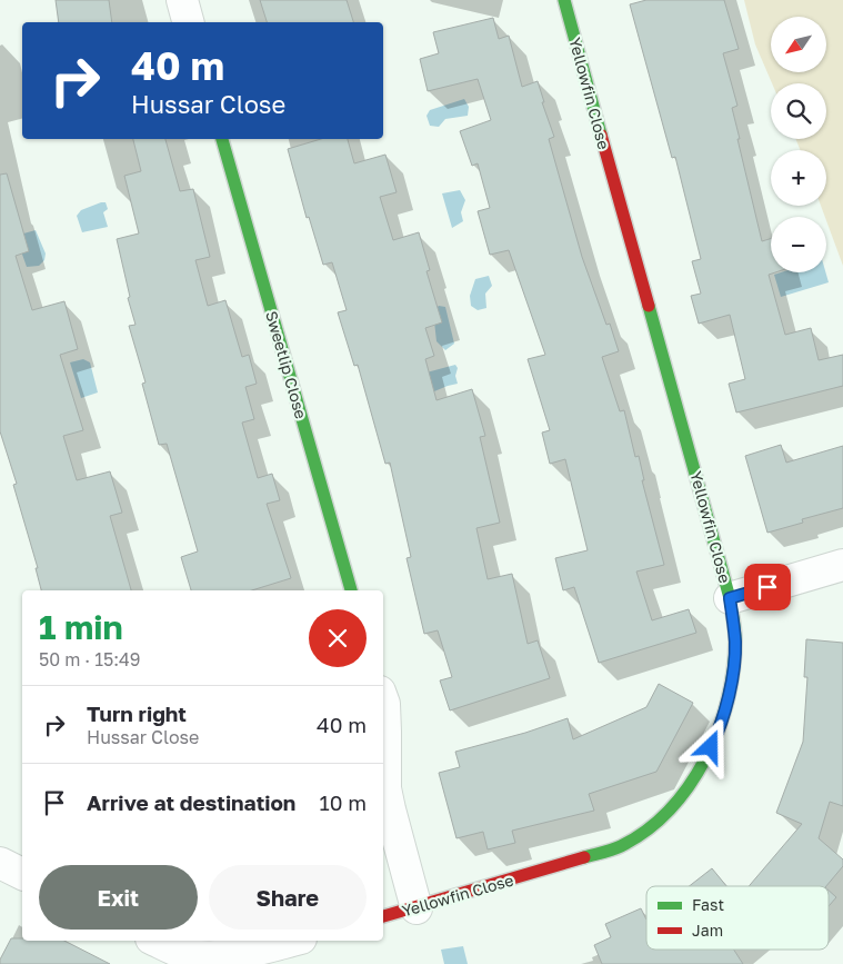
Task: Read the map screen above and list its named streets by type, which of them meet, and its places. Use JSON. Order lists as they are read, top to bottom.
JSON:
{
  "streets": {
    "street": ["Yellowfin Close", "Sweetlip Close"]
  },
  "legend": ["Fast", "Jam"],
  "north": "bottom left",
  "page": {
    "map_buttons": ["+", "−"],
    "turn": ["40 m", "Hussar Close"],
    "heading": ["1 min", "50 m · 15:49"],
    "list": [
      {
        "name": "Turn right",
        "note": "Hussar Close",
        "value": "40 m"
      },
      {
        "name": "Arrive at destination",
        "value": "10 m"
      }
    ],
    "buttons": ["Exit", "Share"]
  }
}
